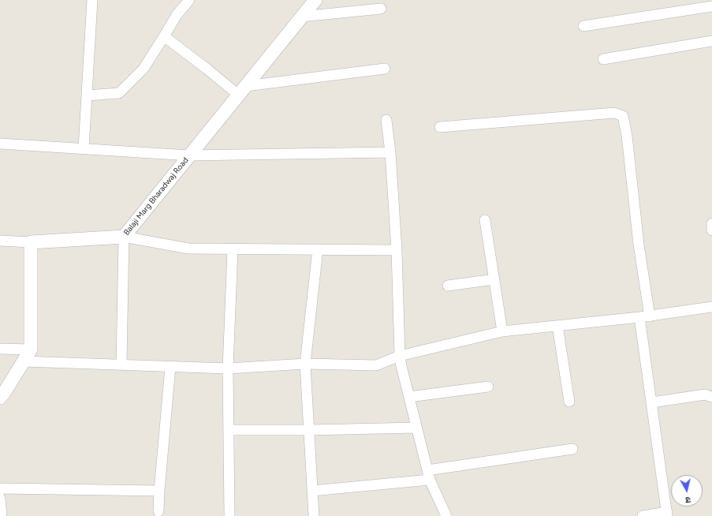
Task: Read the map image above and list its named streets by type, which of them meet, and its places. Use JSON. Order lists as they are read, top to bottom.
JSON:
{
  "streets": {
    "street": ["Balaji Marg Bharadwaj Road"]
  },
  "north": "bottom"
}
